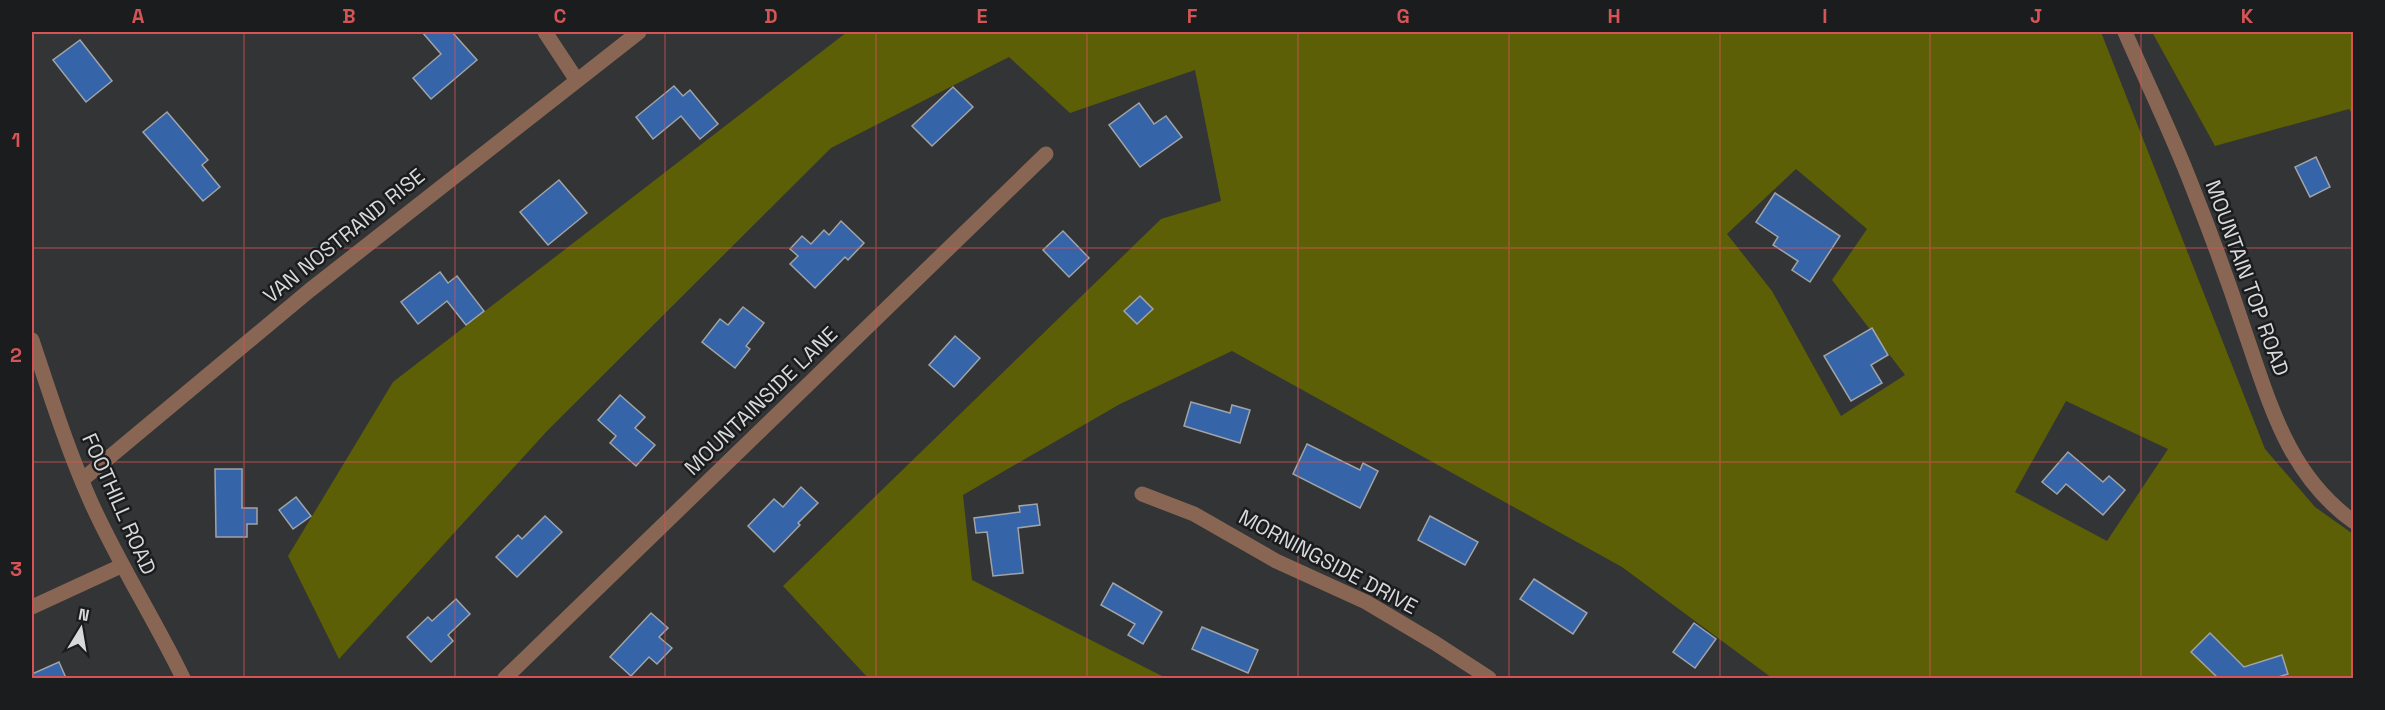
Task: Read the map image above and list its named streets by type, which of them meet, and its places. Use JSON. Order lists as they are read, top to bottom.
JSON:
{
  "streets": {
    "street": [
      "VAN NOSTRAND RISE",
      "MOUNTAIN TOP ROAD",
      "MOUNTAINSIDE LANE",
      "FOOTHILL ROAD",
      "MORNINGSIDE DRIVE"
    ]
  },
  "crossings": [
    ["VAN NOSTRAND RISE", "FOOTHILL ROAD"]
  ],
  "north": "top",
  "grid": {
    "columns": [
      "A",
      "B",
      "C",
      "D",
      "E",
      "F",
      "G",
      "H",
      "I",
      "J",
      "K"
    ],
    "rows": ["1", "2", "3"]
  }
}
